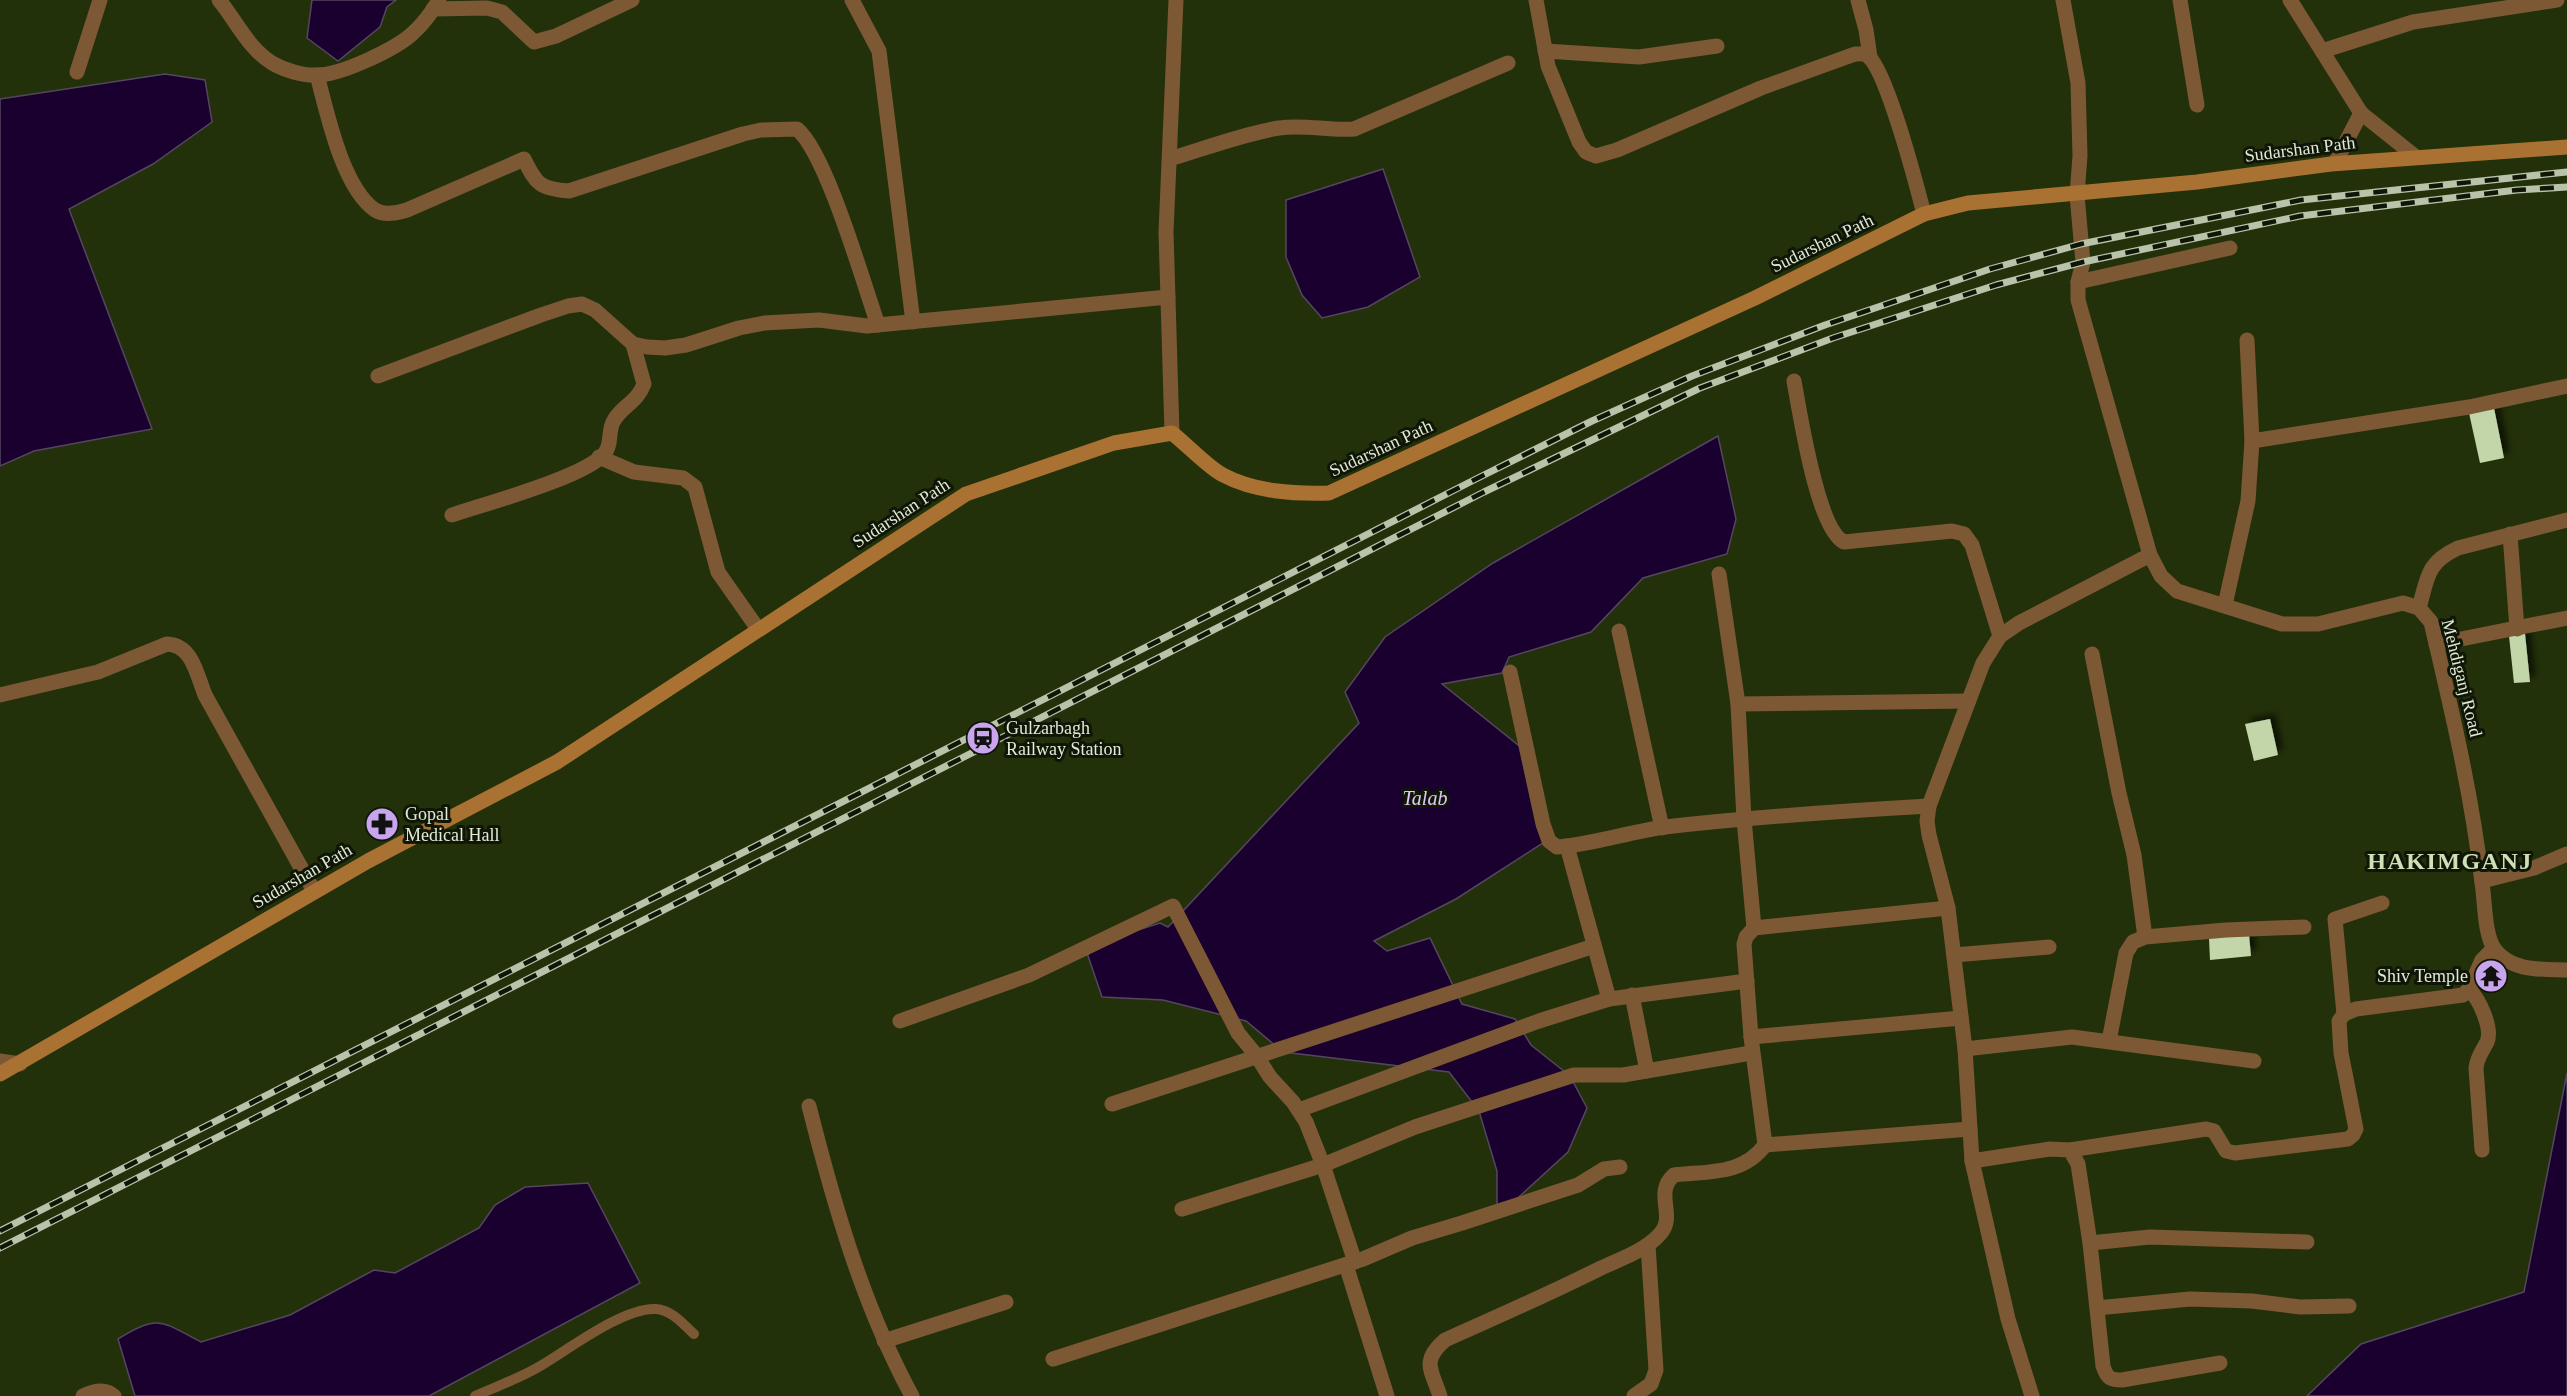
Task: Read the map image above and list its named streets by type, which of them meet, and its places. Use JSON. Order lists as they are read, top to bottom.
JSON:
{
  "streets": {
    "main road": ["Sudarshan Path"],
    "street": ["Mehdiganj Road"]
  },
  "crossings": [
    ["Sudarshan Path", "Mehdiganj Road"]
  ],
  "districts": ["HAKIMGANJ"],
  "water": ["Talab"],
  "places": {
    "station": ["Gulzarbagh Railway Station"],
    "pharmacy": ["Gopal Medical Hall"],
    "temple": ["Shiv Temple"]
  }
}
